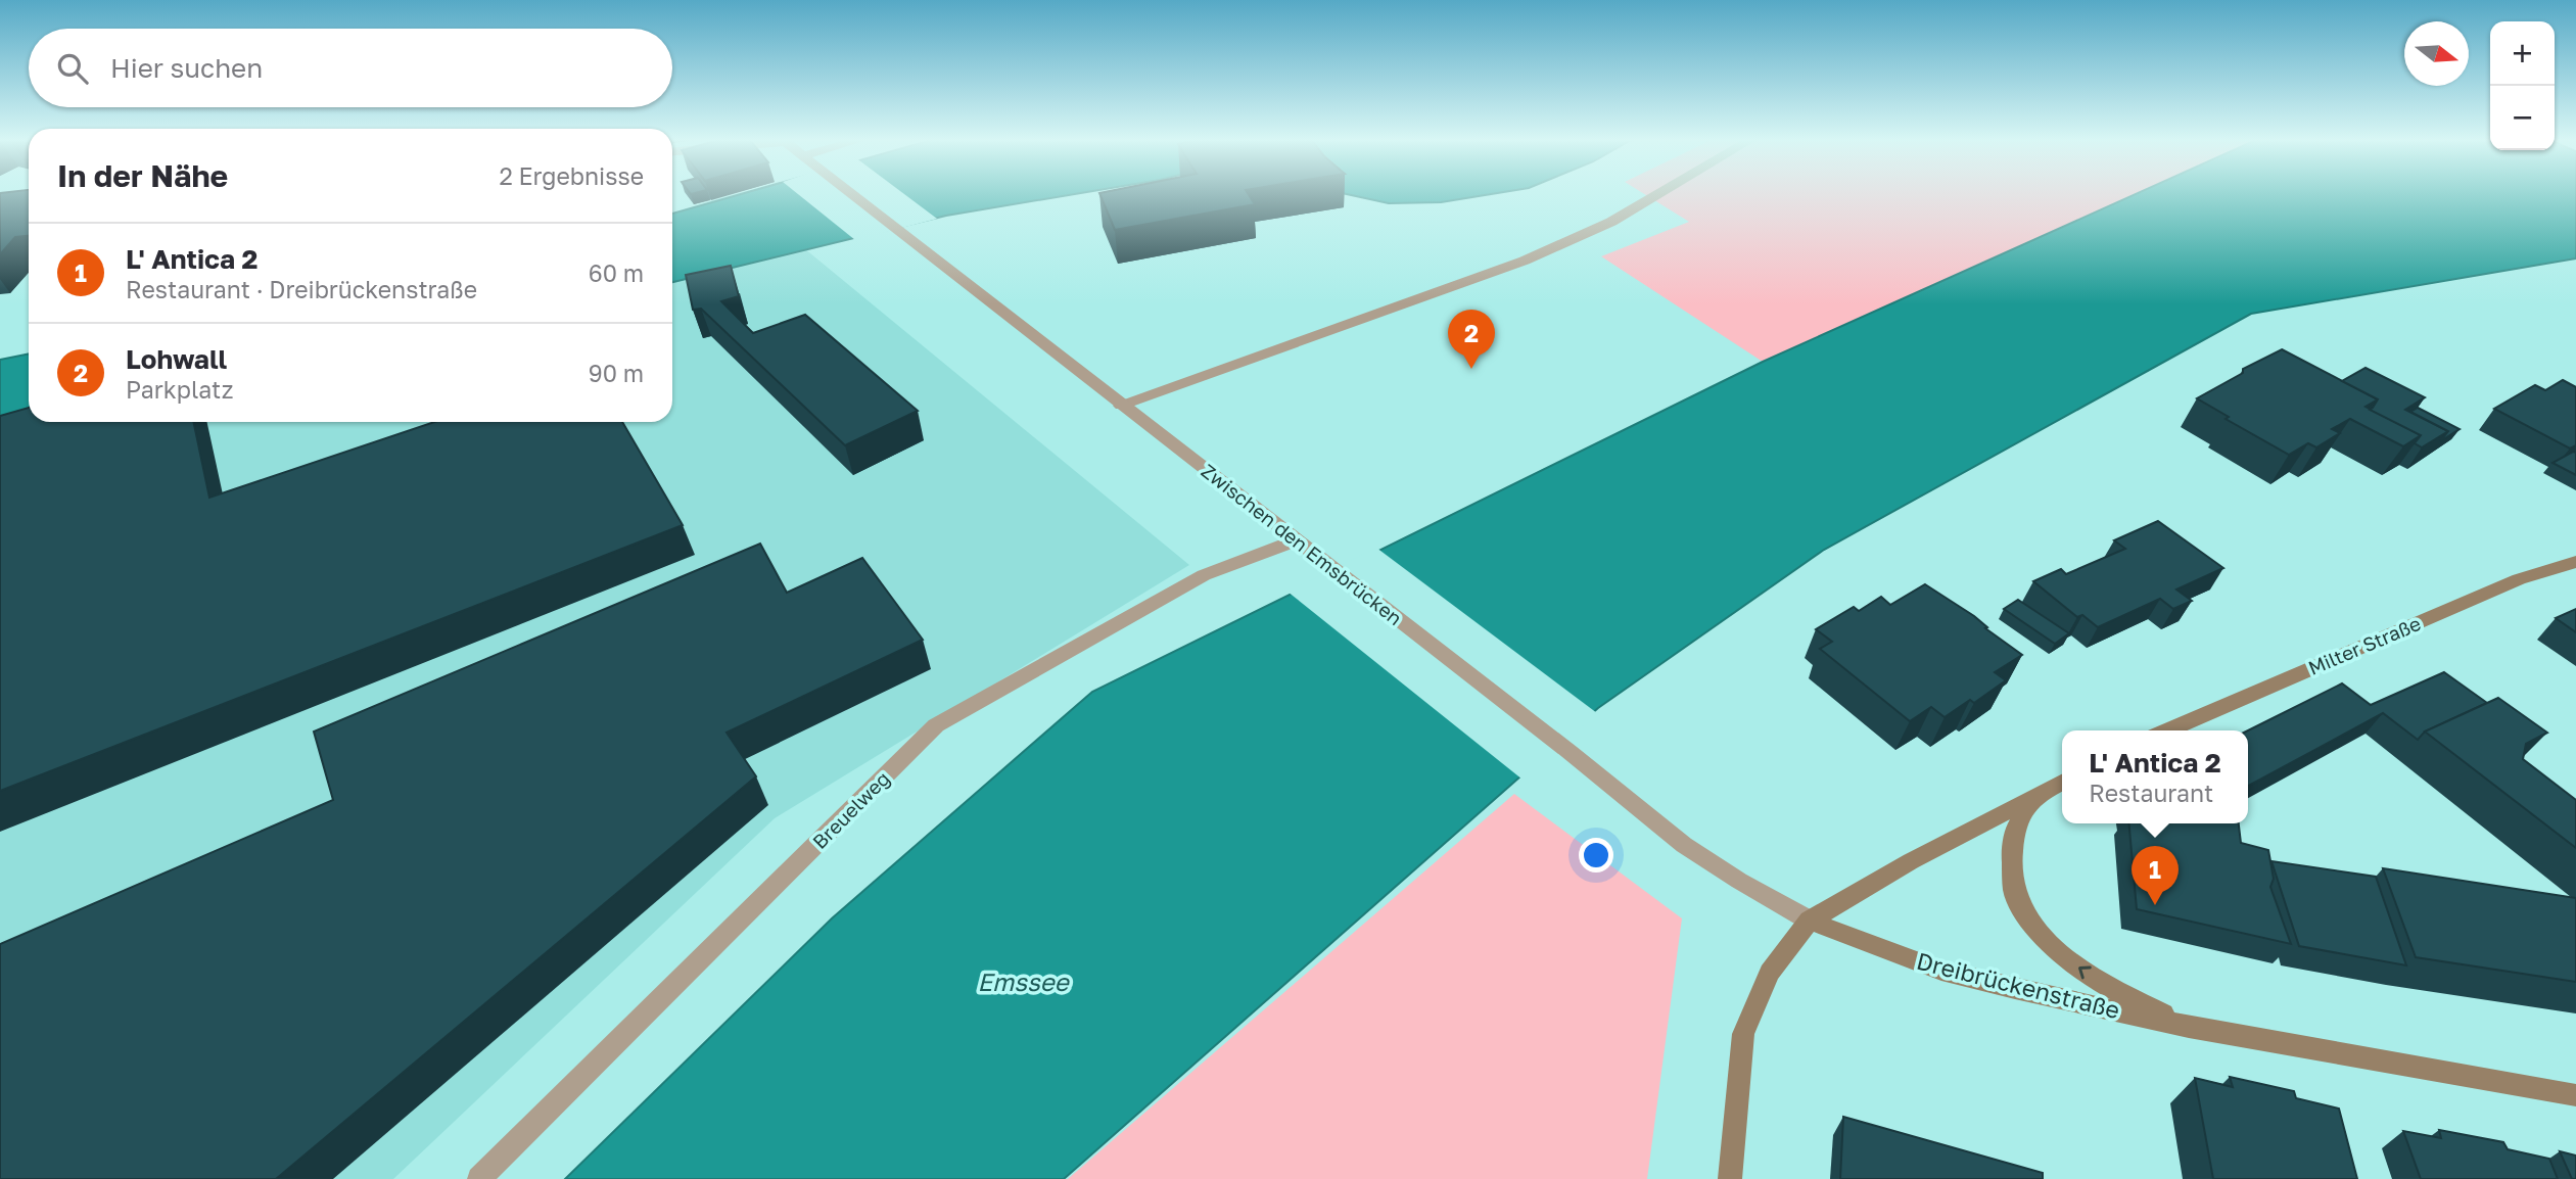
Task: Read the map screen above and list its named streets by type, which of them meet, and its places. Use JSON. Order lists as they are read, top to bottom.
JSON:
{
  "streets": {
    "street": [
      "Zwischen den Emsbrücken",
      "Milter Straße",
      "Breuelweg",
      "Dreibrückenstraße"
    ]
  },
  "crossings": [
    ["Zwischen den Emsbrücken", "Breuelweg"],
    ["Zwischen den Emsbrücken", "Dreibrückenstraße"]
  ],
  "water": ["Emssee"],
  "north": "right",
  "page": {
    "map_buttons": ["+", "−"],
    "search": "Hier suchen",
    "heading": ["In der Nähe", "2 Ergebnisse"],
    "list": [
      {
        "mark": "1",
        "name": "L' Antica 2",
        "note": "Restaurant · Dreibrückenstraße",
        "value": "60 m"
      },
      {
        "mark": "2",
        "name": "Lohwall",
        "note": "Parkplatz",
        "value": "90 m"
      }
    ],
    "pins": ["2", "1"],
    "popup": ["L' Antica 2", "Restaurant"]
  }
}
